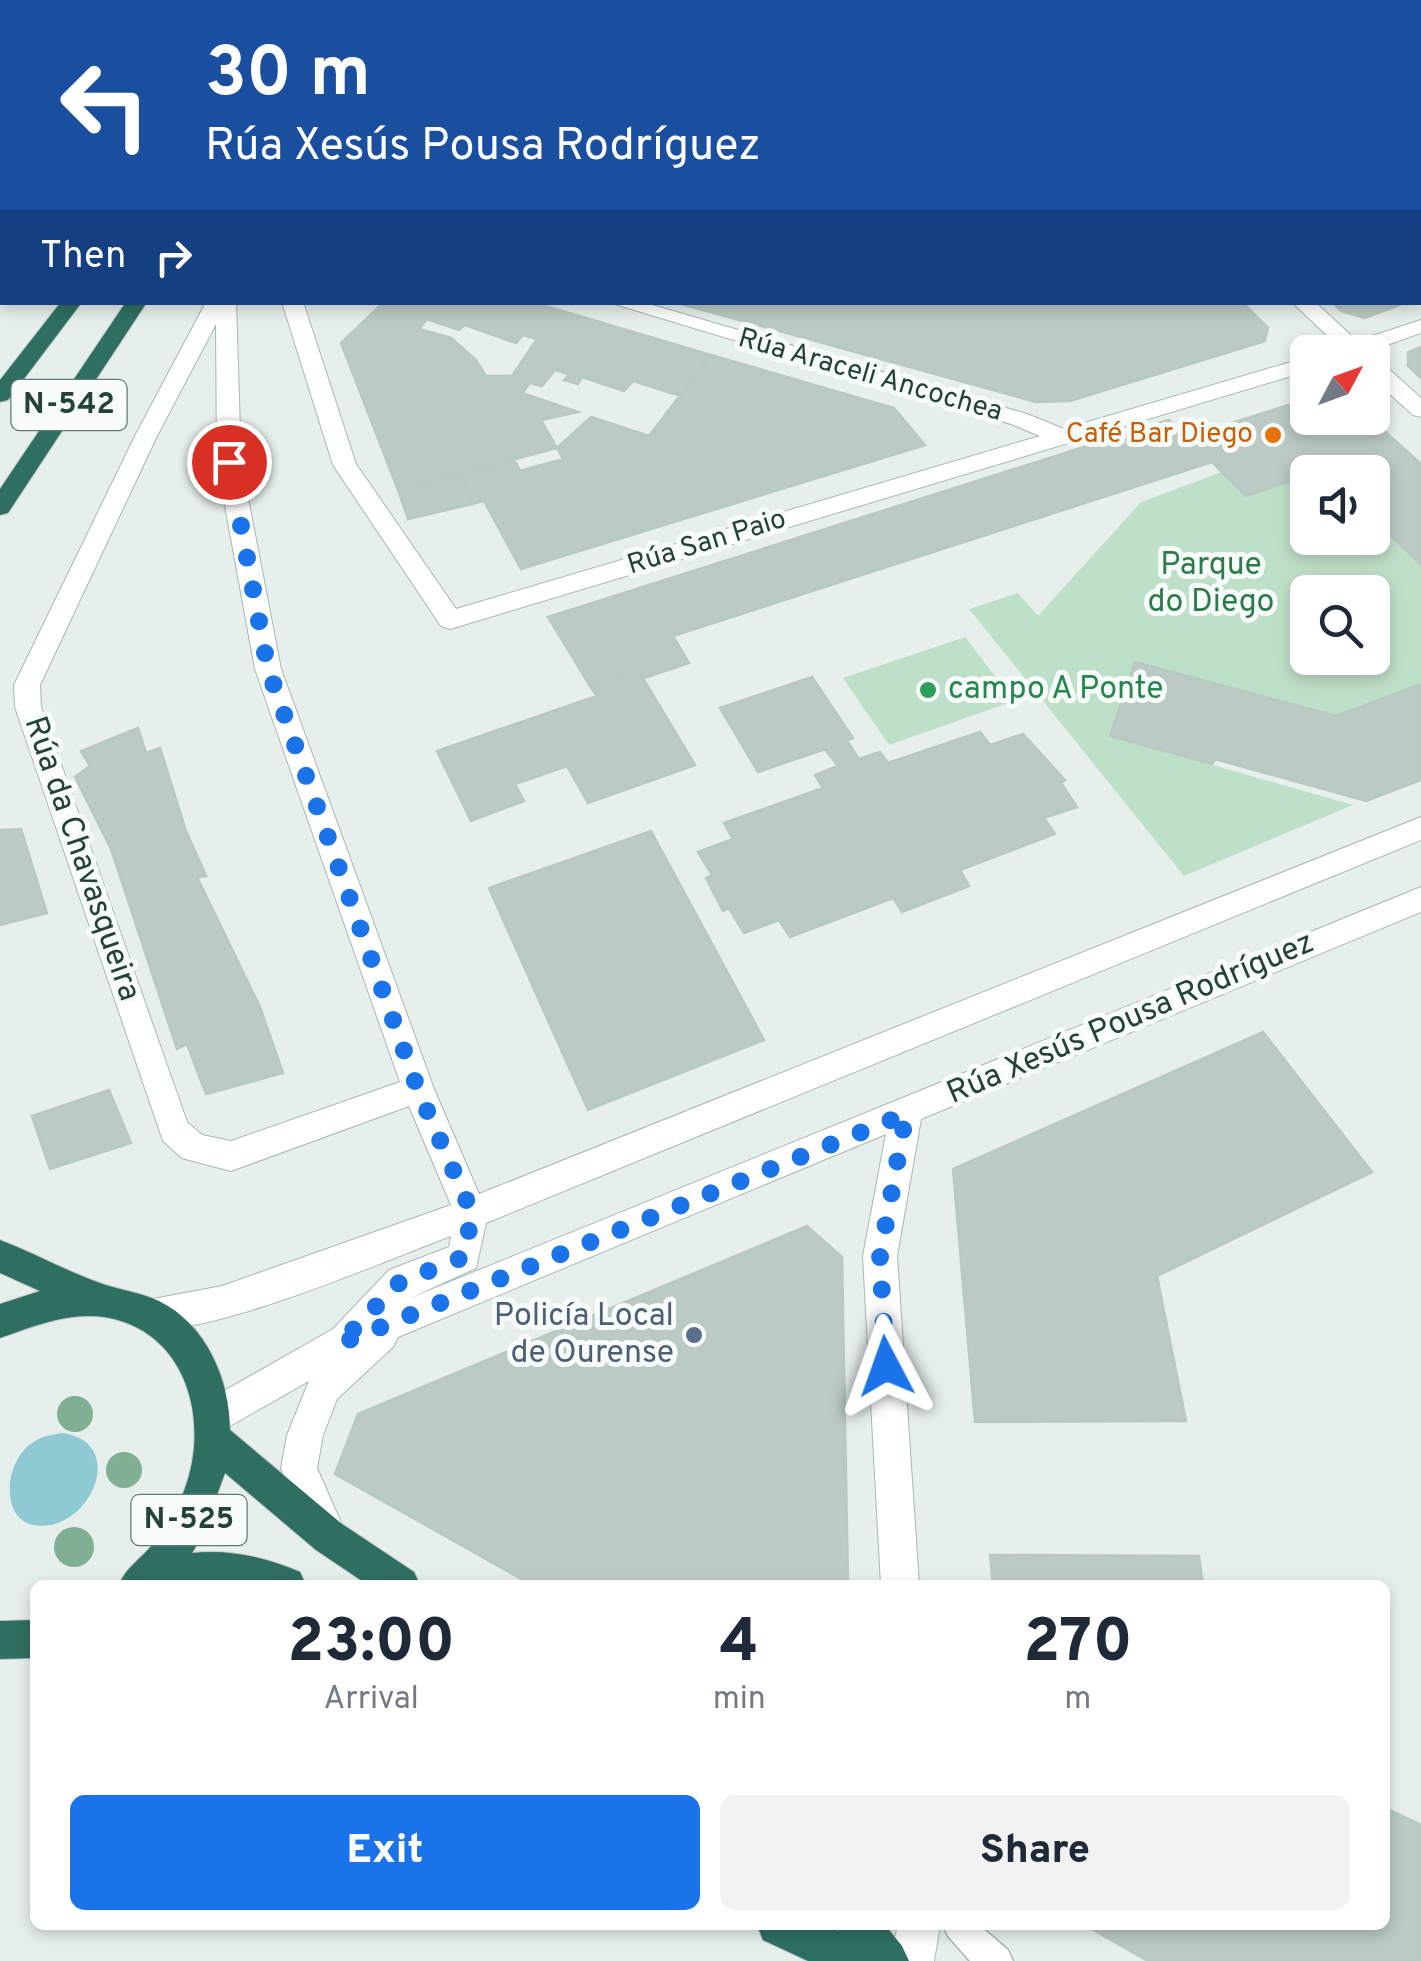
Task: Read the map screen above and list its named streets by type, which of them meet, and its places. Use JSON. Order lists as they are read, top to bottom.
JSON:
{
  "streets": {
    "highway": ["N-542", "N-525"],
    "street": [
      "Rúa Araceli Ancochea",
      "Rúa San Paio",
      "Rúa da Chavasqueira",
      "Rúa Xesús Pousa Rodríguez"
    ]
  },
  "crossings": [
    ["Rúa Araceli Ancochea", "Rúa San Paio"],
    ["Rúa Xesús Pousa Rodríguez", "N-525"]
  ],
  "parks": ["Parque do Diego"],
  "places": ["Café Bar Diego", "campo A Ponte", "Policía Local de Ourense"],
  "north": "top right",
  "page": {
    "turn": ["30 m", "Rúa Xesús Pousa Rodríguez"],
    "then": "Then",
    "eta": [
      "23:00",
      "Arrival",
      "4",
      "min",
      "270",
      "m"
    ],
    "buttons": ["Exit", "Share"]
  }
}
